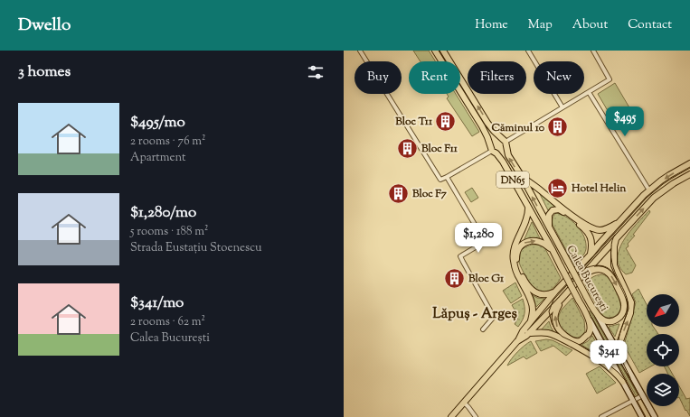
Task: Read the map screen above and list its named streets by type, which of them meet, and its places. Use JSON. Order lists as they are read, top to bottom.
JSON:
{
  "streets": {
    "main road": ["DN65", "Calea București"]
  },
  "districts": ["Lăpuș - Argeș"],
  "places": {
    "building": [
      "Bloc T11",
      "Căminul 10",
      "Bloc F11",
      "Bloc F7",
      "Bloc G1"
    ],
    "hotel": ["Hotel Helin"]
  },
  "north": "bottom left",
  "page": {
    "header": "Dwello",
    "nav": [
      "Home",
      "Map",
      "About",
      "Contact"
    ],
    "heading": "3 homes",
    "chip": [
      "Buy",
      "Rent",
      "Filters",
      "New"
    ],
    "list": [
      {
        "name": "$495/mo",
        "note": "2 rooms · 76 m² · Apartment"
      },
      {
        "name": "$1,280/mo",
        "note": "5 rooms · 188 m² · Strada Eustațiu Stoenescu"
      },
      {
        "name": "$341/mo",
        "note": "2 rooms · 62 m² · Calea București"
      }
    ],
    "price": ["$495", "$1,280", "$341"]
  }
}
